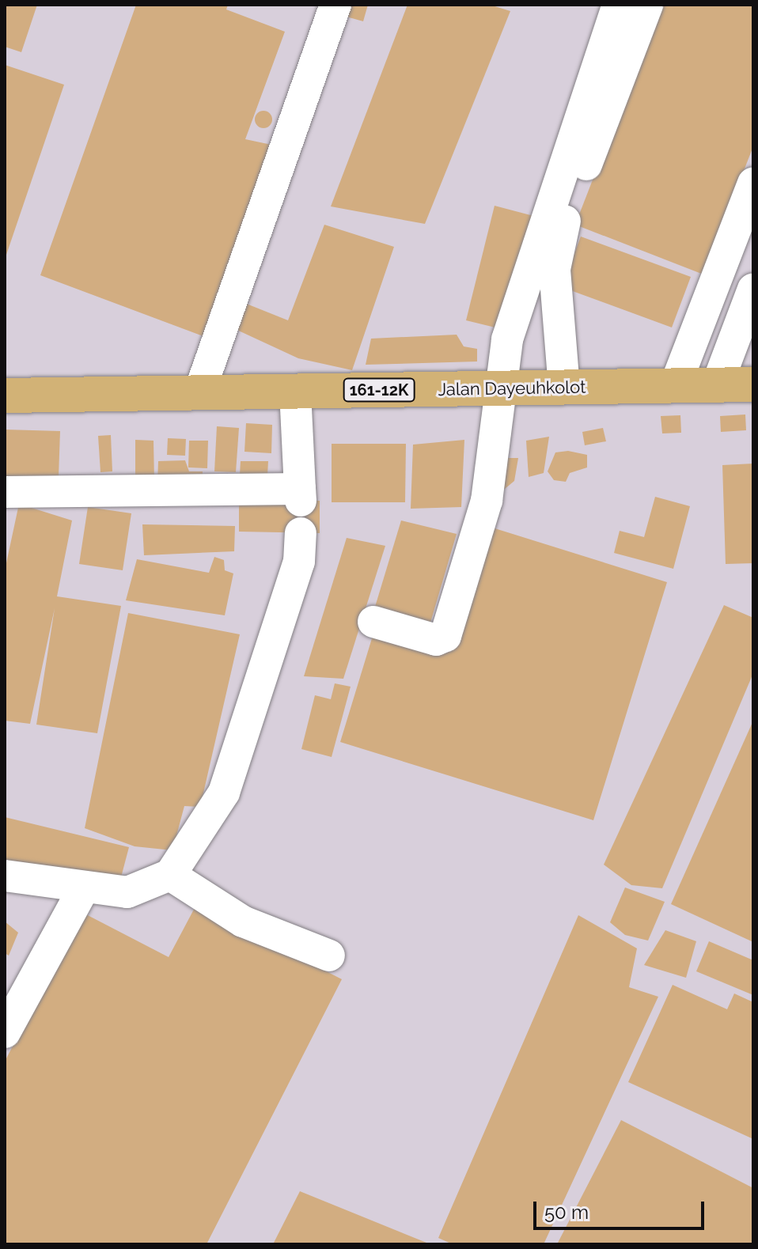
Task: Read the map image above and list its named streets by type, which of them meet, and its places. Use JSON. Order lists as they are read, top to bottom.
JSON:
{
  "streets": {
    "main road": ["Jalan Dayeuhkolot", "161-12K"]
  },
  "scale_bar": "50 m"
}
